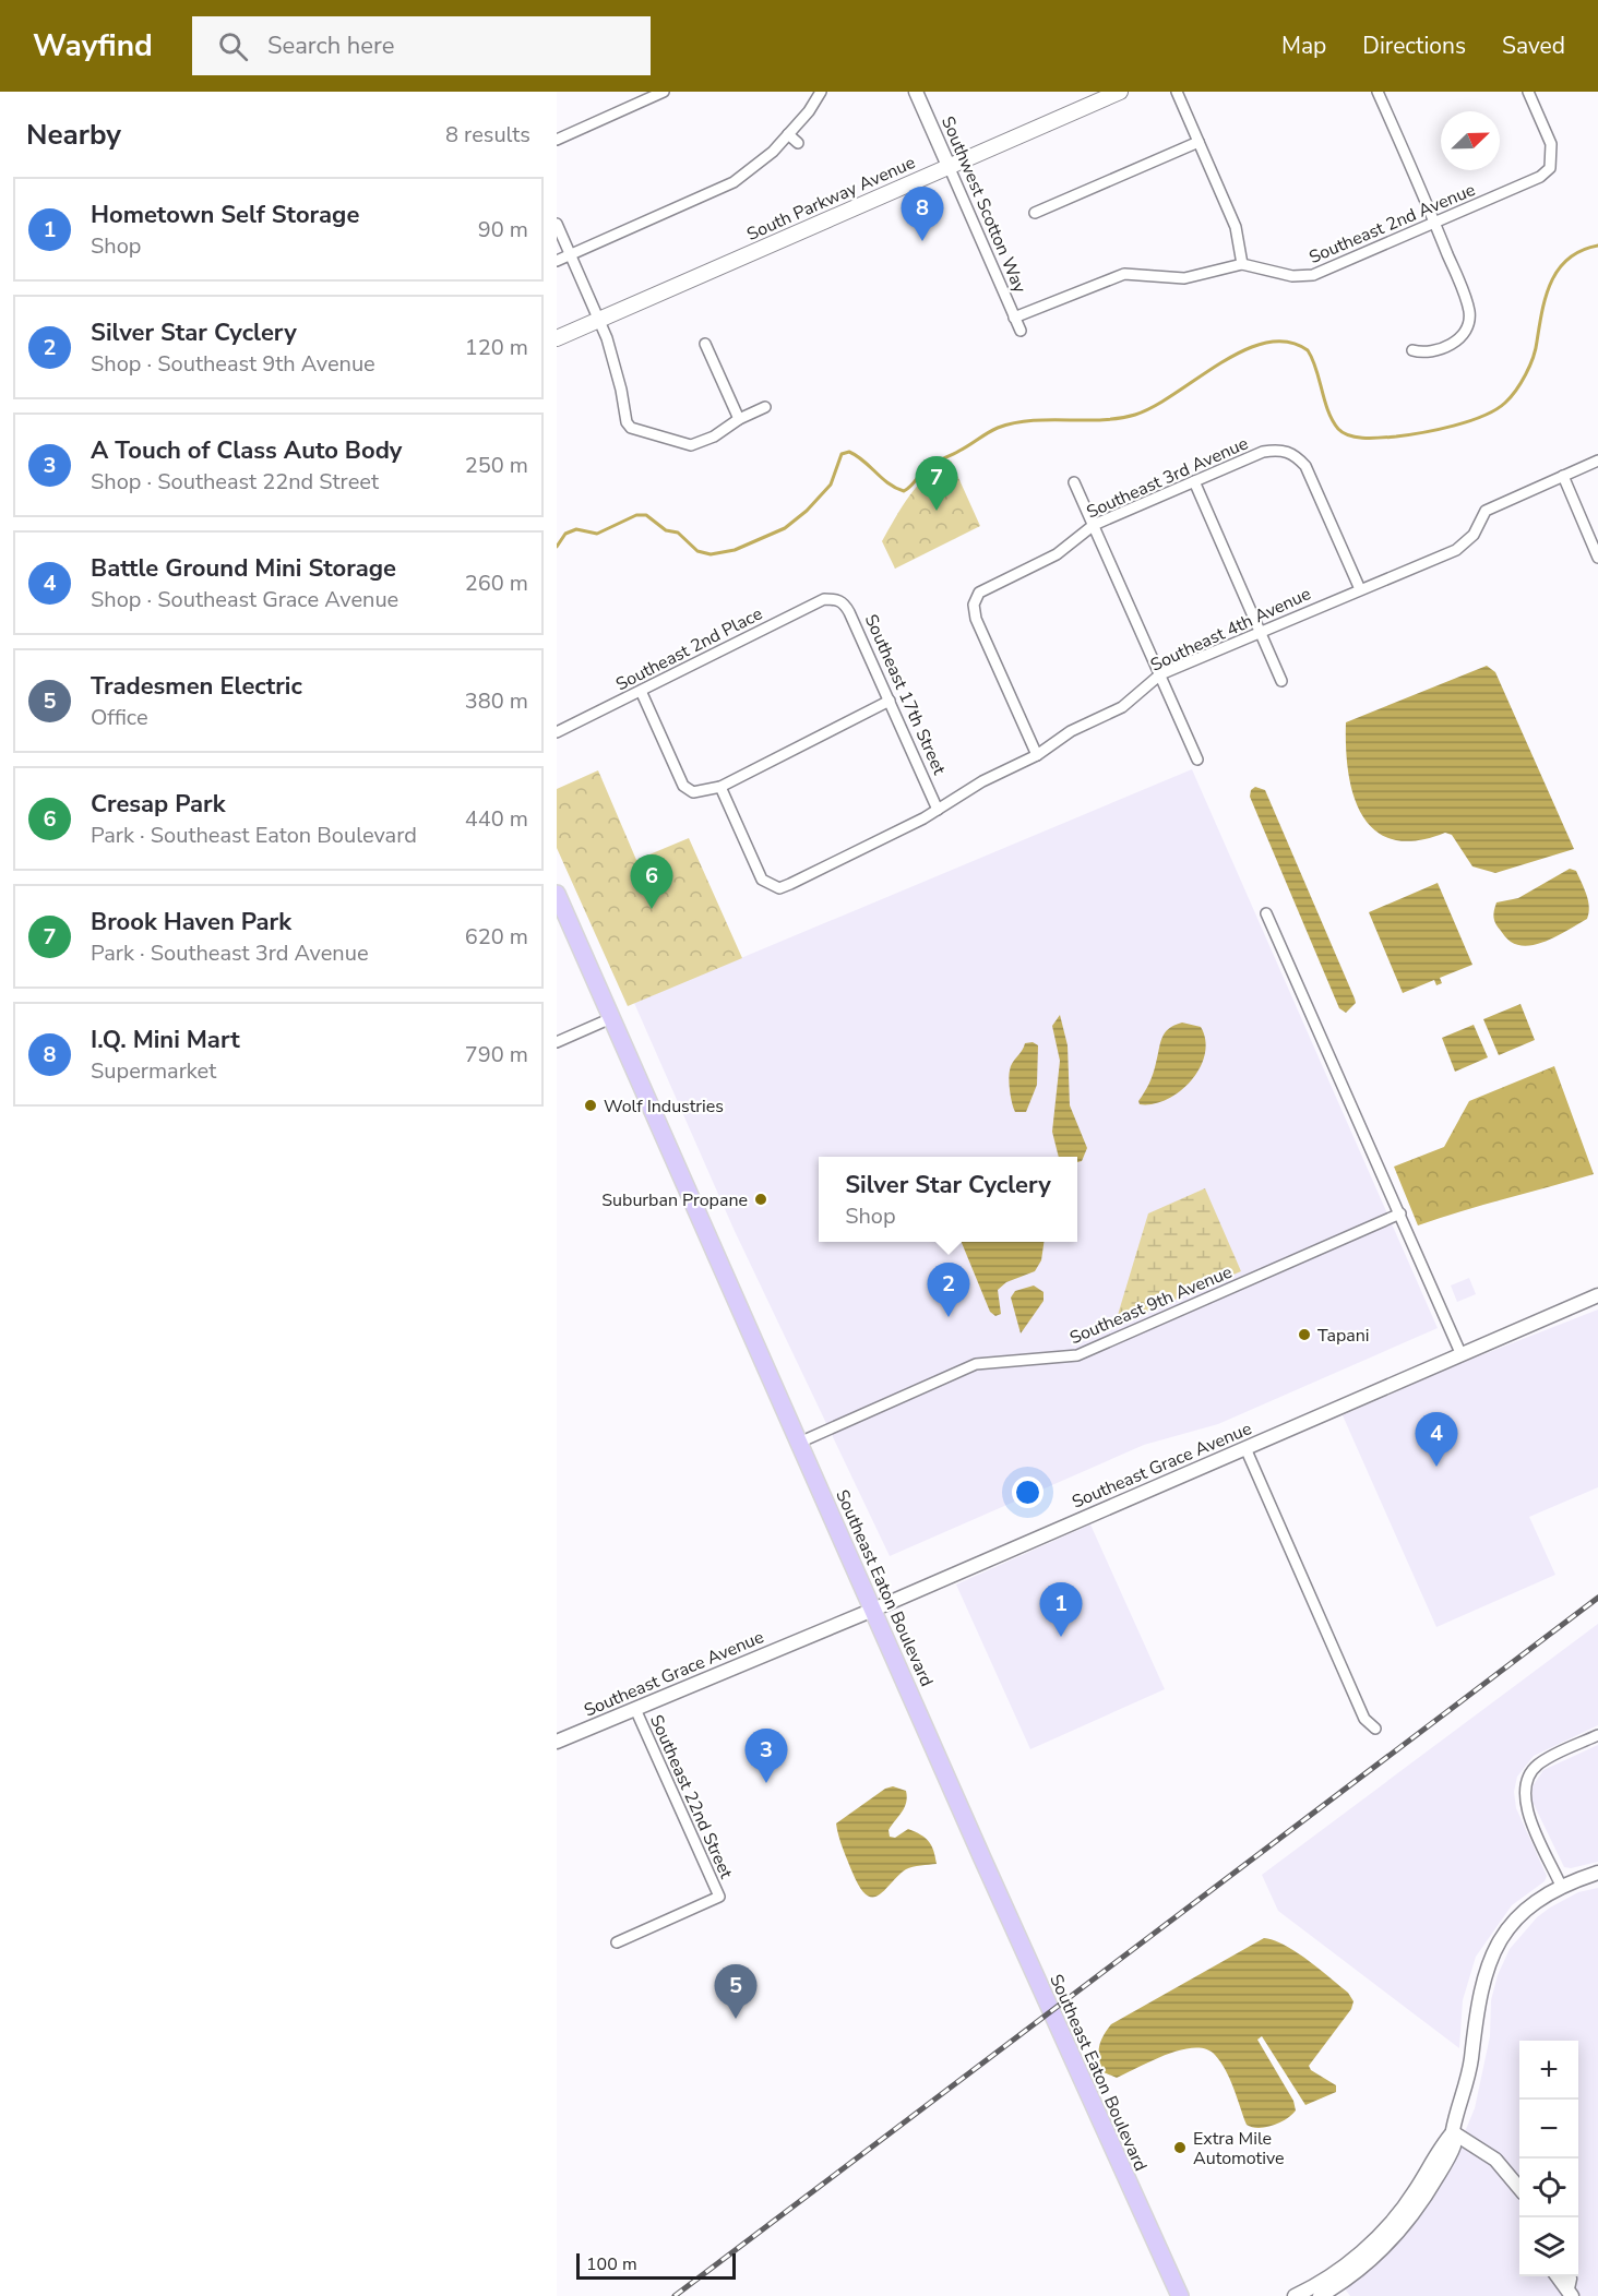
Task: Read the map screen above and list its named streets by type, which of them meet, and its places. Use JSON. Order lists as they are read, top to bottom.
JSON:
{
  "streets": {
    "main road": ["South Parkway Avenue", "Southeast Eaton Boulevard"],
    "street": [
      "Southwest Scotton Way",
      "Southeast 2nd Avenue",
      "Southeast 3rd Avenue",
      "Southeast 4th Avenue",
      "Southeast 2nd Place",
      "Southeast 17th Street",
      "Southeast 9th Avenue",
      "Southeast Grace Avenue",
      "Southeast 22nd Street"
    ]
  },
  "crossings": [
    ["South Parkway Avenue", "Southwest Scotton Way"],
    ["Southwest Scotton Way", "Southeast 2nd Avenue"],
    ["Southeast 3rd Avenue", "Southeast 4th Avenue"],
    ["Southeast 4th Avenue", "Southeast 17th Street"],
    ["Southeast 2nd Place", "Southeast 17th Street"],
    ["Southeast 9th Avenue", "Southeast Eaton Boulevard"],
    ["Southeast Grace Avenue", "Southeast Eaton Boulevard"],
    ["Southeast Grace Avenue", "Southeast 22nd Street"]
  ],
  "places": [
    "Wolf Industries",
    "Suburban Propane",
    "Tapani",
    "Extra Mile Automotive"
  ],
  "scale_bar": "100 m",
  "north": "top right",
  "page": {
    "header": "Wayfind",
    "search": "Search here",
    "nav": ["Map", "Directions", "Saved"],
    "heading": ["Nearby", "8 results"],
    "list": [
      {
        "mark": "1",
        "name": "Hometown Self Storage",
        "note": "Shop",
        "value": "90 m"
      },
      {
        "mark": "2",
        "name": "Silver Star Cyclery",
        "note": "Shop · Southeast 9th Avenue",
        "value": "120 m"
      },
      {
        "mark": "3",
        "name": "A Touch of Class Auto Body",
        "note": "Shop · Southeast 22nd Street",
        "value": "250 m"
      },
      {
        "mark": "4",
        "name": "Battle Ground Mini Storage",
        "note": "Shop · Southeast Grace Avenue",
        "value": "260 m"
      },
      {
        "mark": "5",
        "name": "Tradesmen Electric",
        "note": "Office",
        "value": "380 m"
      },
      {
        "mark": "6",
        "name": "Cresap Park",
        "note": "Park · Southeast Eaton Boulevard",
        "value": "440 m"
      },
      {
        "mark": "7",
        "name": "Brook Haven Park",
        "note": "Park · Southeast 3rd Avenue",
        "value": "620 m"
      },
      {
        "mark": "8",
        "name": "I.Q. Mini Mart",
        "note": "Supermarket",
        "value": "790 m"
      }
    ],
    "pins": [
      "8",
      "7",
      "6",
      "2",
      "4",
      "1",
      "3",
      "5"
    ],
    "popup": ["Silver Star Cyclery", "Shop"],
    "map_buttons": ["+", "−"],
    "scale": "100 m"
  }
}
